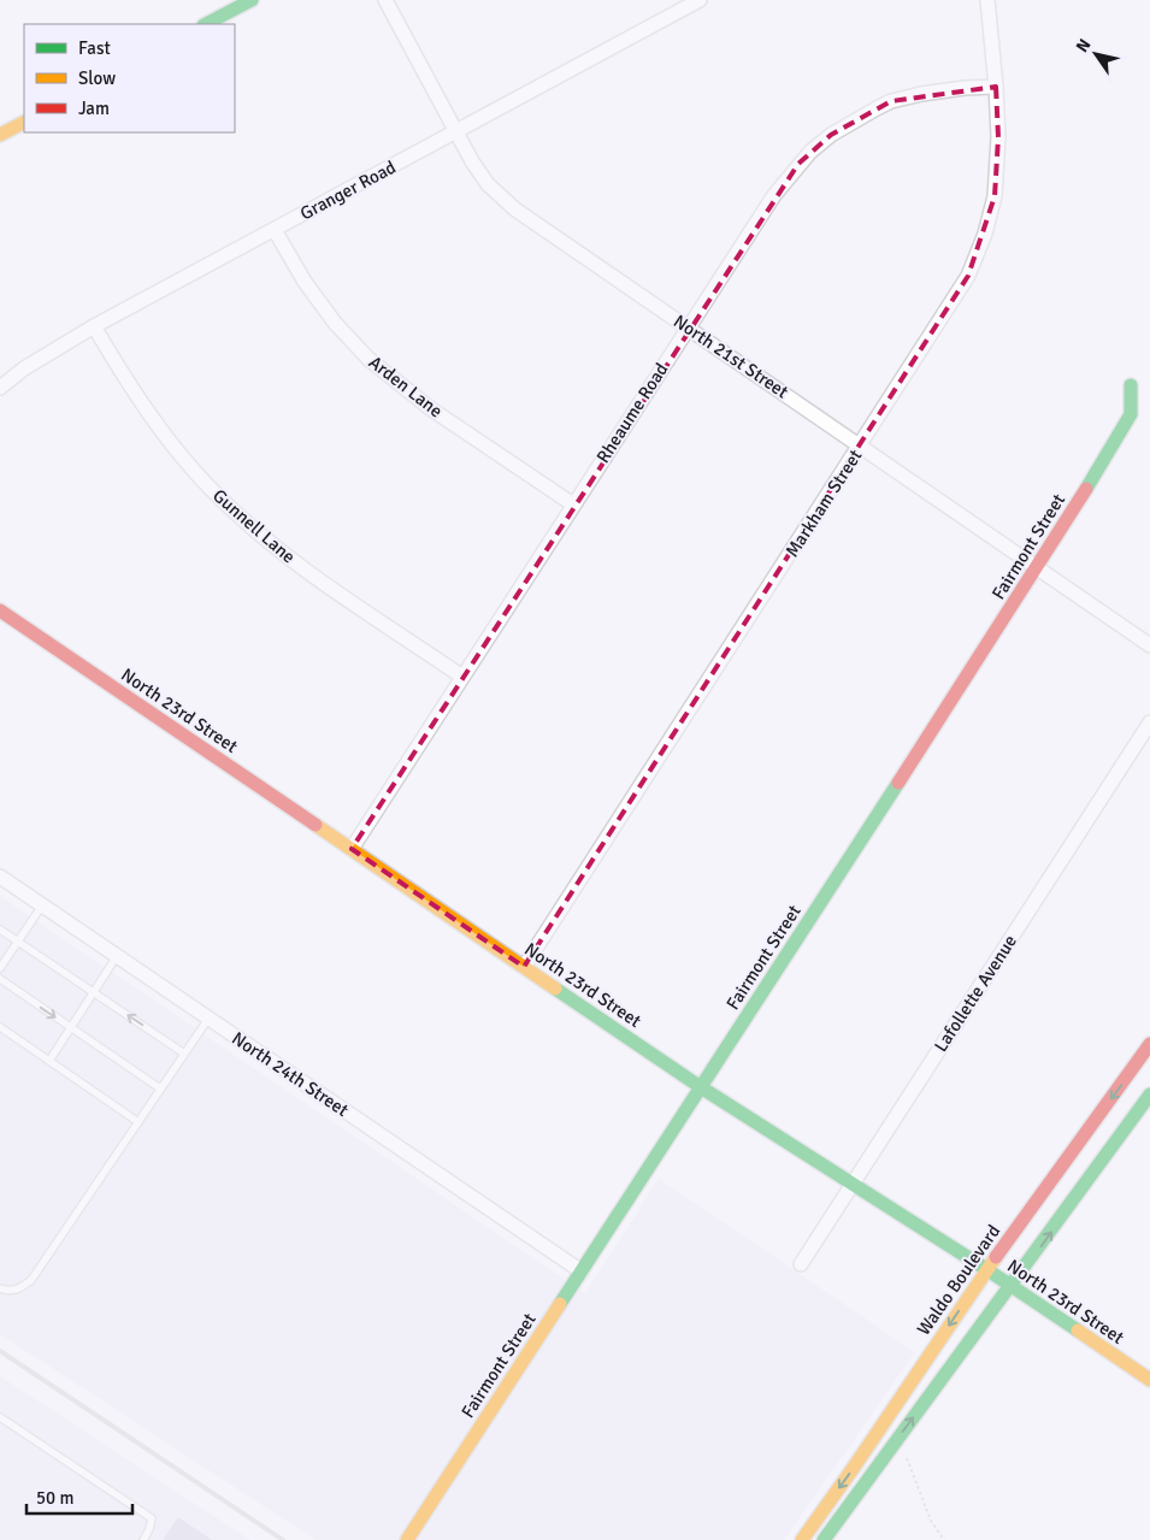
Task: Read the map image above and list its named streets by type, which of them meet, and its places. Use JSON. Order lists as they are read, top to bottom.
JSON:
{
  "streets": {
    "street": [
      "Granger Road",
      "North 21st Street",
      "Arden Lane",
      "Rheaume Road",
      "Markham Street",
      "Gunnell Lane",
      "Fairmont Street",
      "North 23rd Street",
      "Lafollette Avenue",
      "North 24th Street",
      "Waldo Boulevard"
    ]
  },
  "crossings": [
    ["Granger Road", "North 21st Street"],
    ["Granger Road", "Arden Lane"],
    ["Granger Road", "Gunnell Lane"],
    ["North 21st Street", "Rheaume Road"],
    ["North 21st Street", "Markham Street"],
    ["North 21st Street", "Fairmont Street"],
    ["Arden Lane", "Rheaume Road"],
    ["Rheaume Road", "Markham Street"],
    ["Rheaume Road", "Gunnell Lane"],
    ["Rheaume Road", "North 23rd Street"],
    ["Markham Street", "North 23rd Street"],
    ["Fairmont Street", "North 23rd Street"],
    ["Fairmont Street", "North 24th Street"],
    ["North 23rd Street", "Lafollette Avenue"],
    ["North 23rd Street", "Waldo Boulevard"]
  ],
  "legend": ["Fast", "Slow", "Jam"],
  "scale_bar": "50 m",
  "north": "top left"
}
